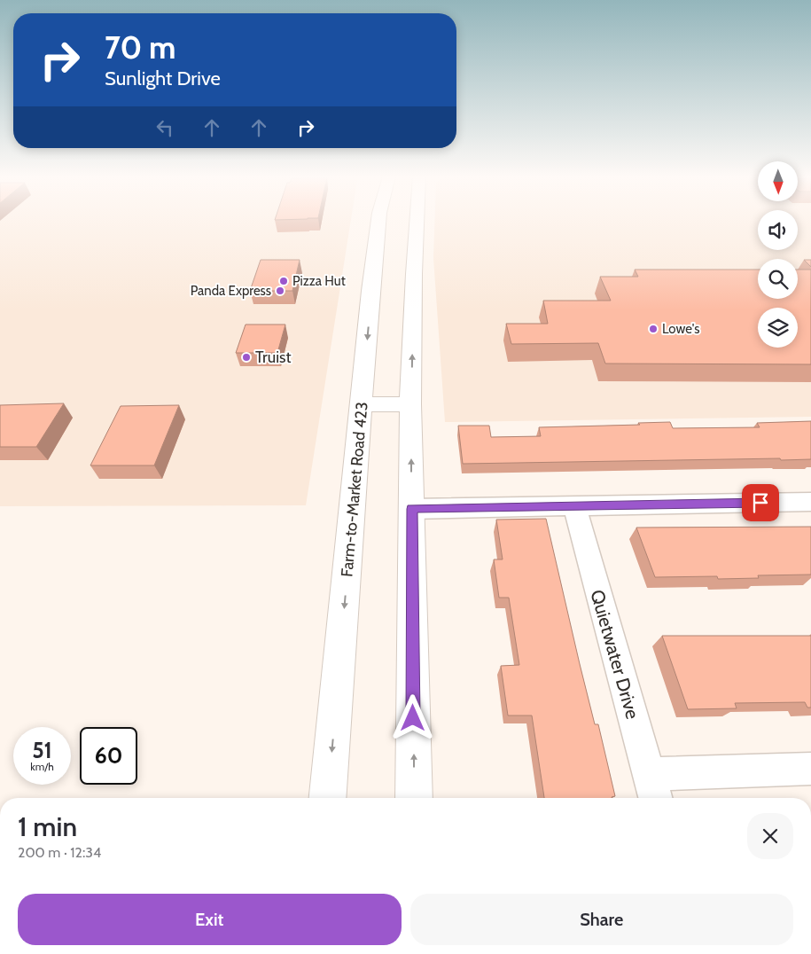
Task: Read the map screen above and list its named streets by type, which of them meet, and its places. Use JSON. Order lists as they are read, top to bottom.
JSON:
{
  "streets": {
    "main road": ["Farm-to-Market Road 423"],
    "street": ["Quietwater Drive"]
  },
  "places": [
    "Pizza Hut",
    "Panda Express",
    "Lowe's",
    "Truist"
  ],
  "north": "bottom",
  "page": {
    "turn": ["70 m", "Sunlight Drive"],
    "speed": "51 km/h",
    "limit": "60",
    "heading": ["1 min", "200 m · 12:34"],
    "buttons": ["Exit", "Share"]
  }
}
